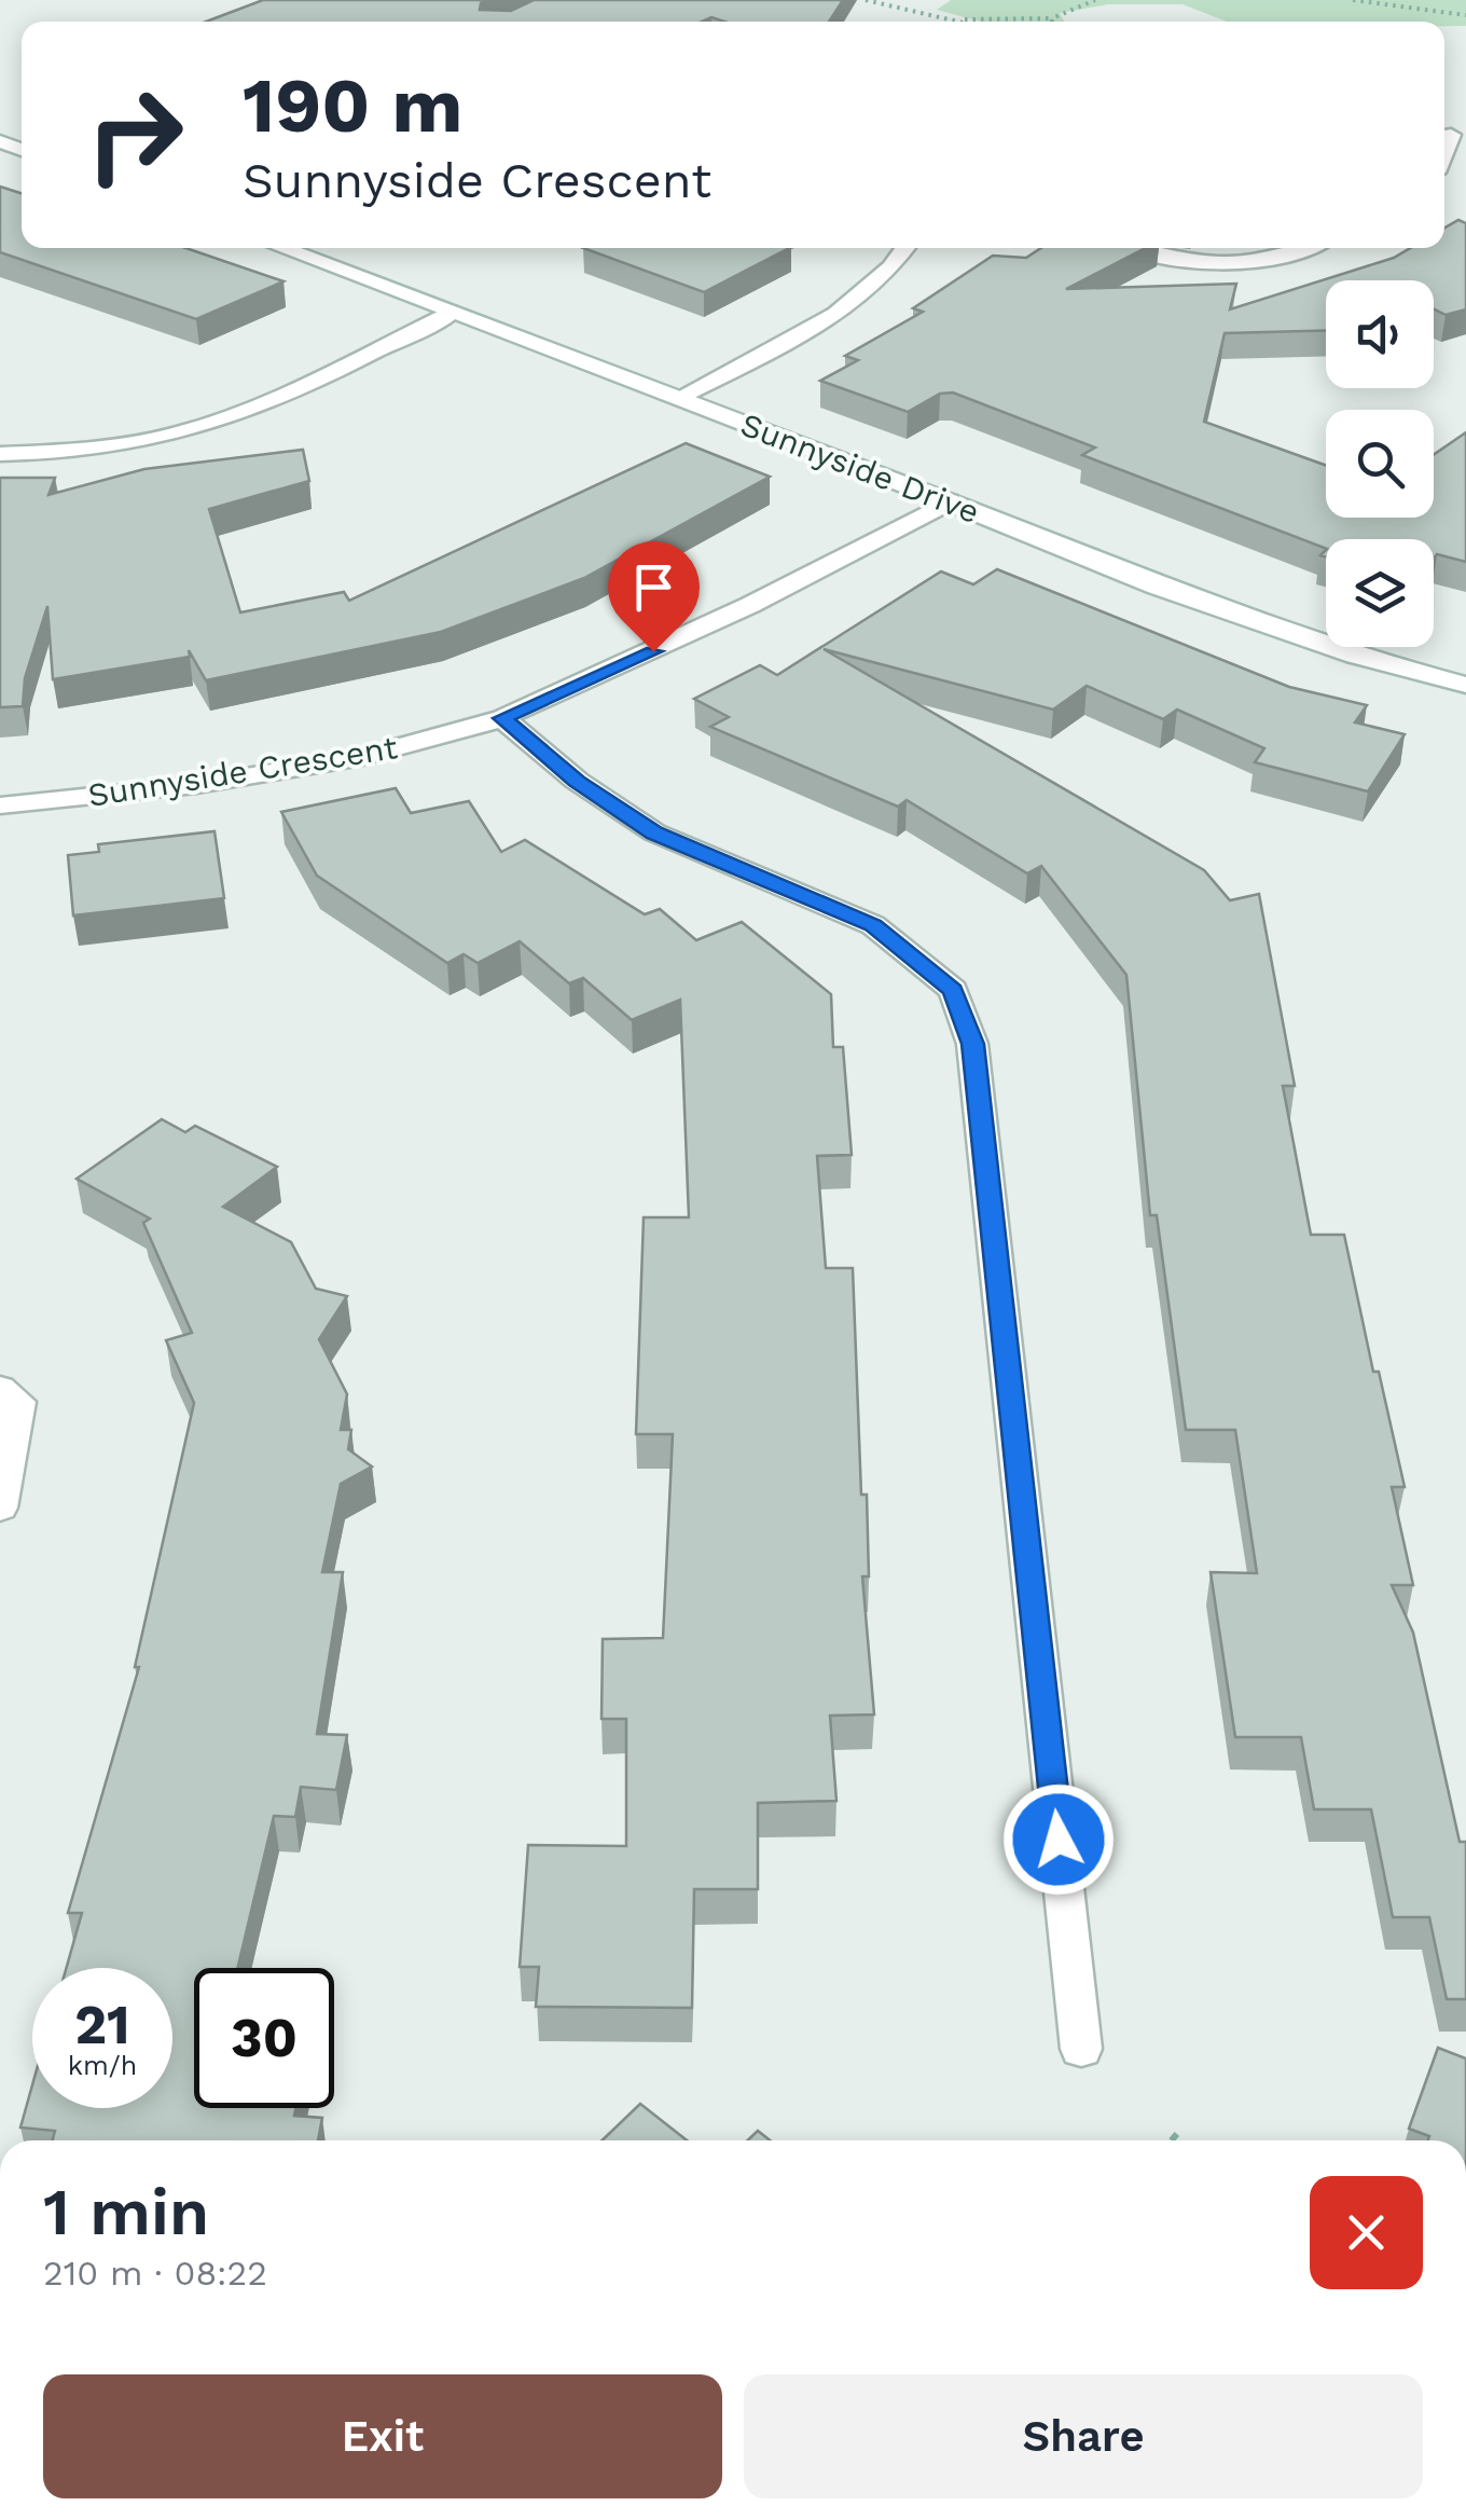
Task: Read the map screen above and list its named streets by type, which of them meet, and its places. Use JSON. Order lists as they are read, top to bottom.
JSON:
{
  "streets": {
    "street": ["Sunnyside Drive", "Sunnyside Crescent"]
  },
  "crossings": [
    ["Sunnyside Drive", "Sunnyside Crescent"]
  ],
  "page": {
    "turn": ["190 m", "Sunnyside Crescent"],
    "speed": "21 km/h",
    "limit": "30",
    "heading": ["1 min", "210 m · 08:22"],
    "buttons": ["Exit", "Share"]
  }
}
